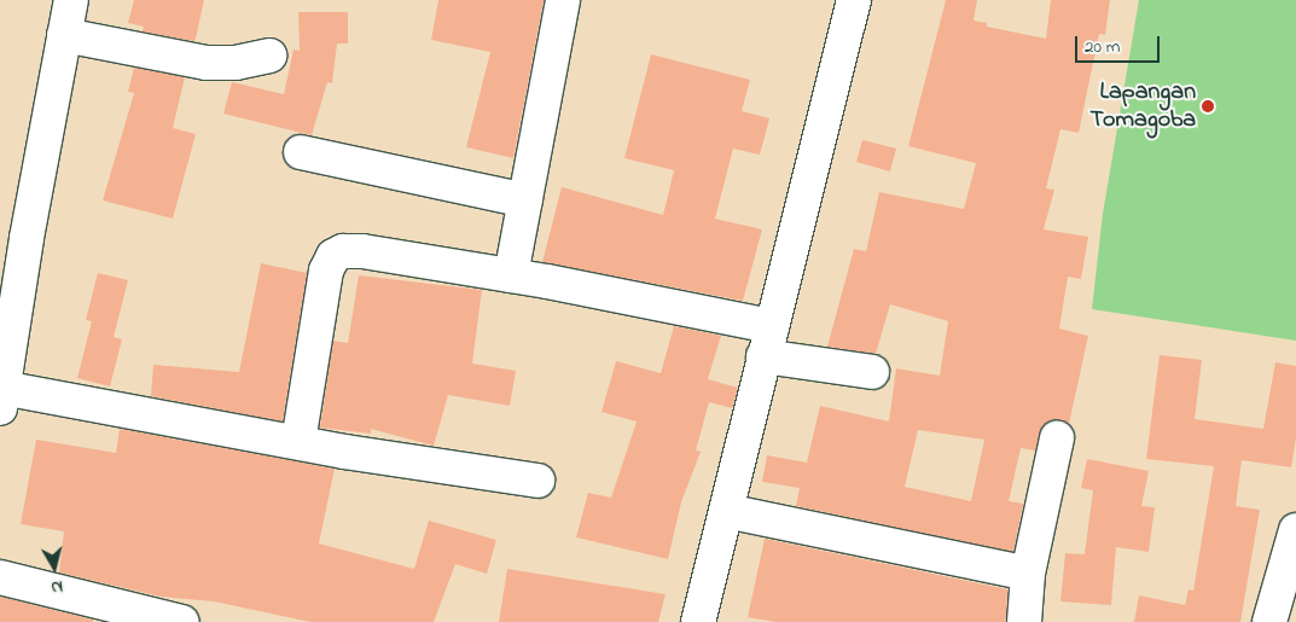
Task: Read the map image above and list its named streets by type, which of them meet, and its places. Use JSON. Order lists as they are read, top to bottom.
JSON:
{
  "places": ["Lapangan Tomagoba"],
  "scale_bar": "20 m",
  "north": "bottom"
}
